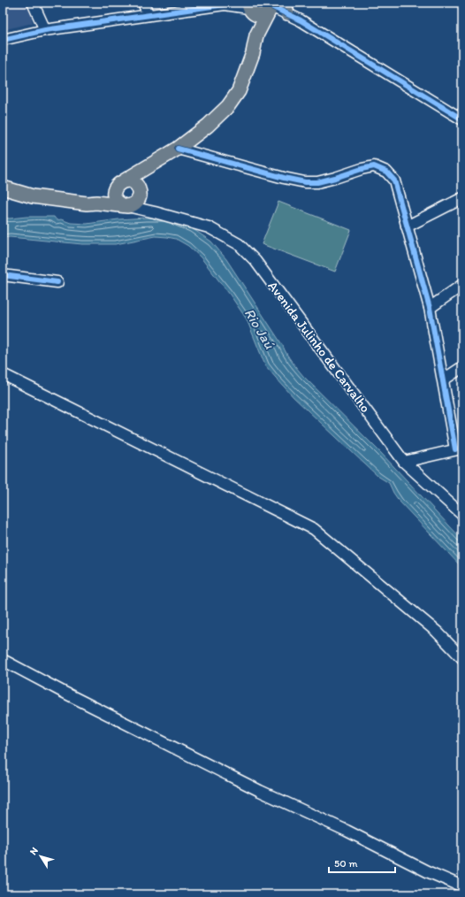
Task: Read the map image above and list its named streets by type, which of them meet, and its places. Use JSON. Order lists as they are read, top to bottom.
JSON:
{
  "streets": {
    "main road": ["Avenida Julinho de Carvalho"]
  },
  "water": ["Rio Jaú"],
  "scale_bar": "50 m",
  "north": "top left"
}
